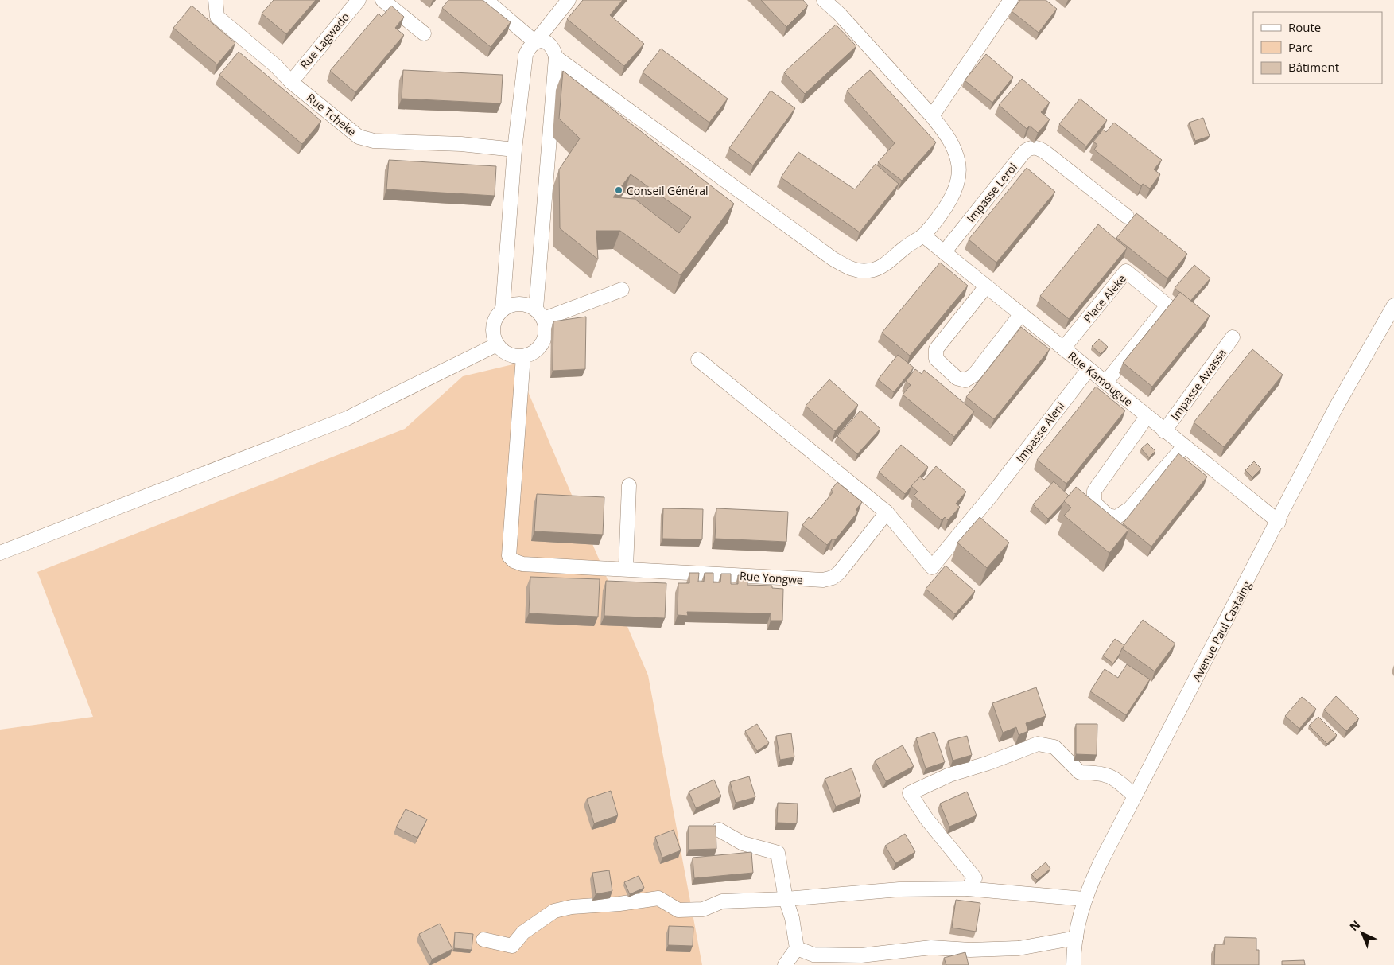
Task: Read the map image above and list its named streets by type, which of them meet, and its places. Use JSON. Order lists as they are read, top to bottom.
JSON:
{
  "streets": {
    "street": [
      "Rue Lagwado",
      "Rue Tcheke",
      "Impasse Lerol",
      "Place Aleke",
      "Rue Kamougue",
      "Impasse Awassa",
      "Impasse Aleni",
      "Rue Yongwe",
      "Avenue Paul Castaing"
    ]
  },
  "crossings": [
    ["Rue Lagwado", "Rue Tcheke"],
    ["Impasse Lerol", "Rue Kamougue"],
    ["Place Aleke", "Rue Kamougue"],
    ["Rue Kamougue", "Impasse Awassa"],
    ["Rue Kamougue", "Impasse Aleni"],
    ["Rue Kamougue", "Avenue Paul Castaing"],
    ["Impasse Aleni", "Rue Yongwe"]
  ],
  "places": ["Conseil Général"],
  "legend": ["Route", "Parc", "Bâtiment"],
  "north": "top left"
}
